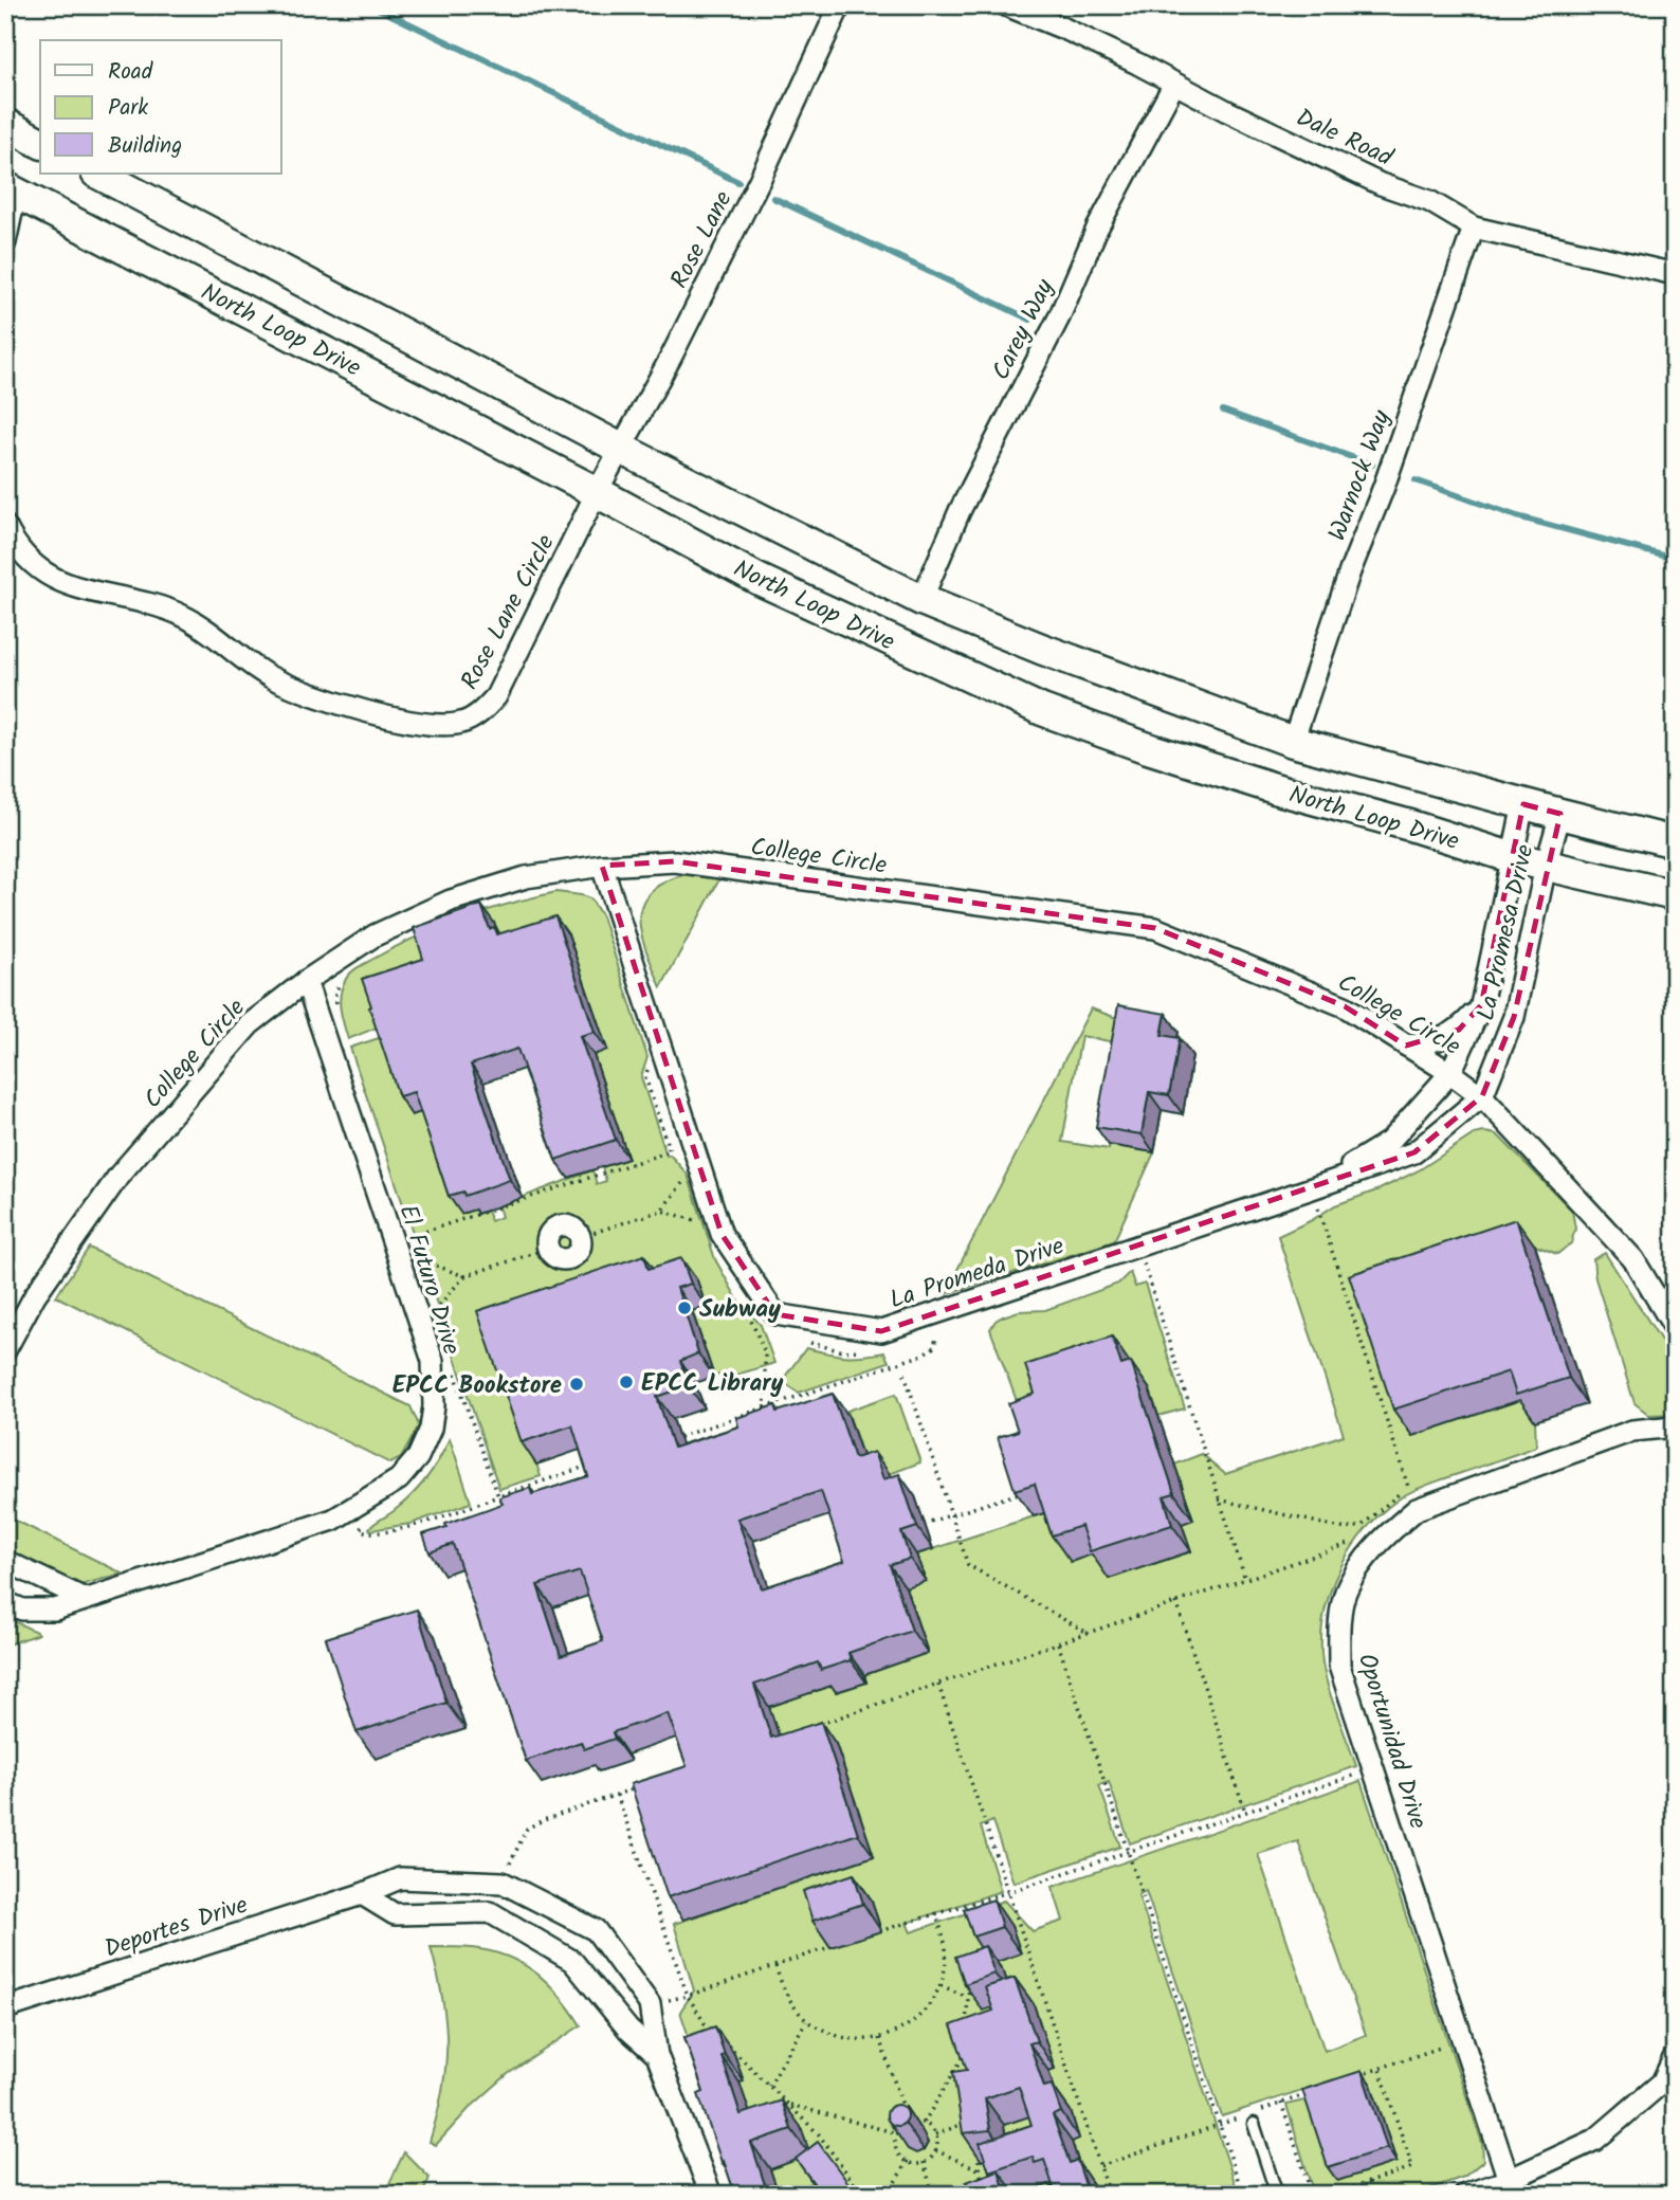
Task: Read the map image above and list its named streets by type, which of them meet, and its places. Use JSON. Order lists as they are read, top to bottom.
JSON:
{
  "streets": {
    "main road": ["North Loop Drive"],
    "street": [
      "Dale Road",
      "Rose Lane",
      "Carey Way",
      "Warnock Way",
      "Rose Lane Circle",
      "College Circle",
      "La Promesa Drive",
      "La Promeda Drive",
      "El Futuro Drive",
      "Oportunidad Drive",
      "Deportes Drive"
    ]
  },
  "crossings": [
    ["Dale Road", "Carey Way"],
    ["Dale Road", "Warnock Way"],
    ["Rose Lane", "North Loop Drive"],
    ["Rose Lane", "Rose Lane Circle"],
    ["North Loop Drive", "Carey Way"],
    ["North Loop Drive", "Warnock Way"],
    ["North Loop Drive", "Rose Lane Circle"],
    ["North Loop Drive", "La Promesa Drive"],
    ["College Circle", "La Promesa Drive"],
    ["College Circle", "La Promeda Drive"],
    ["College Circle", "El Futuro Drive"],
    ["La Promesa Drive", "La Promeda Drive"]
  ],
  "places": ["Subway", "EPCC Library", "EPCC Bookstore"],
  "legend": ["Road", "Park", "Building"]
}
